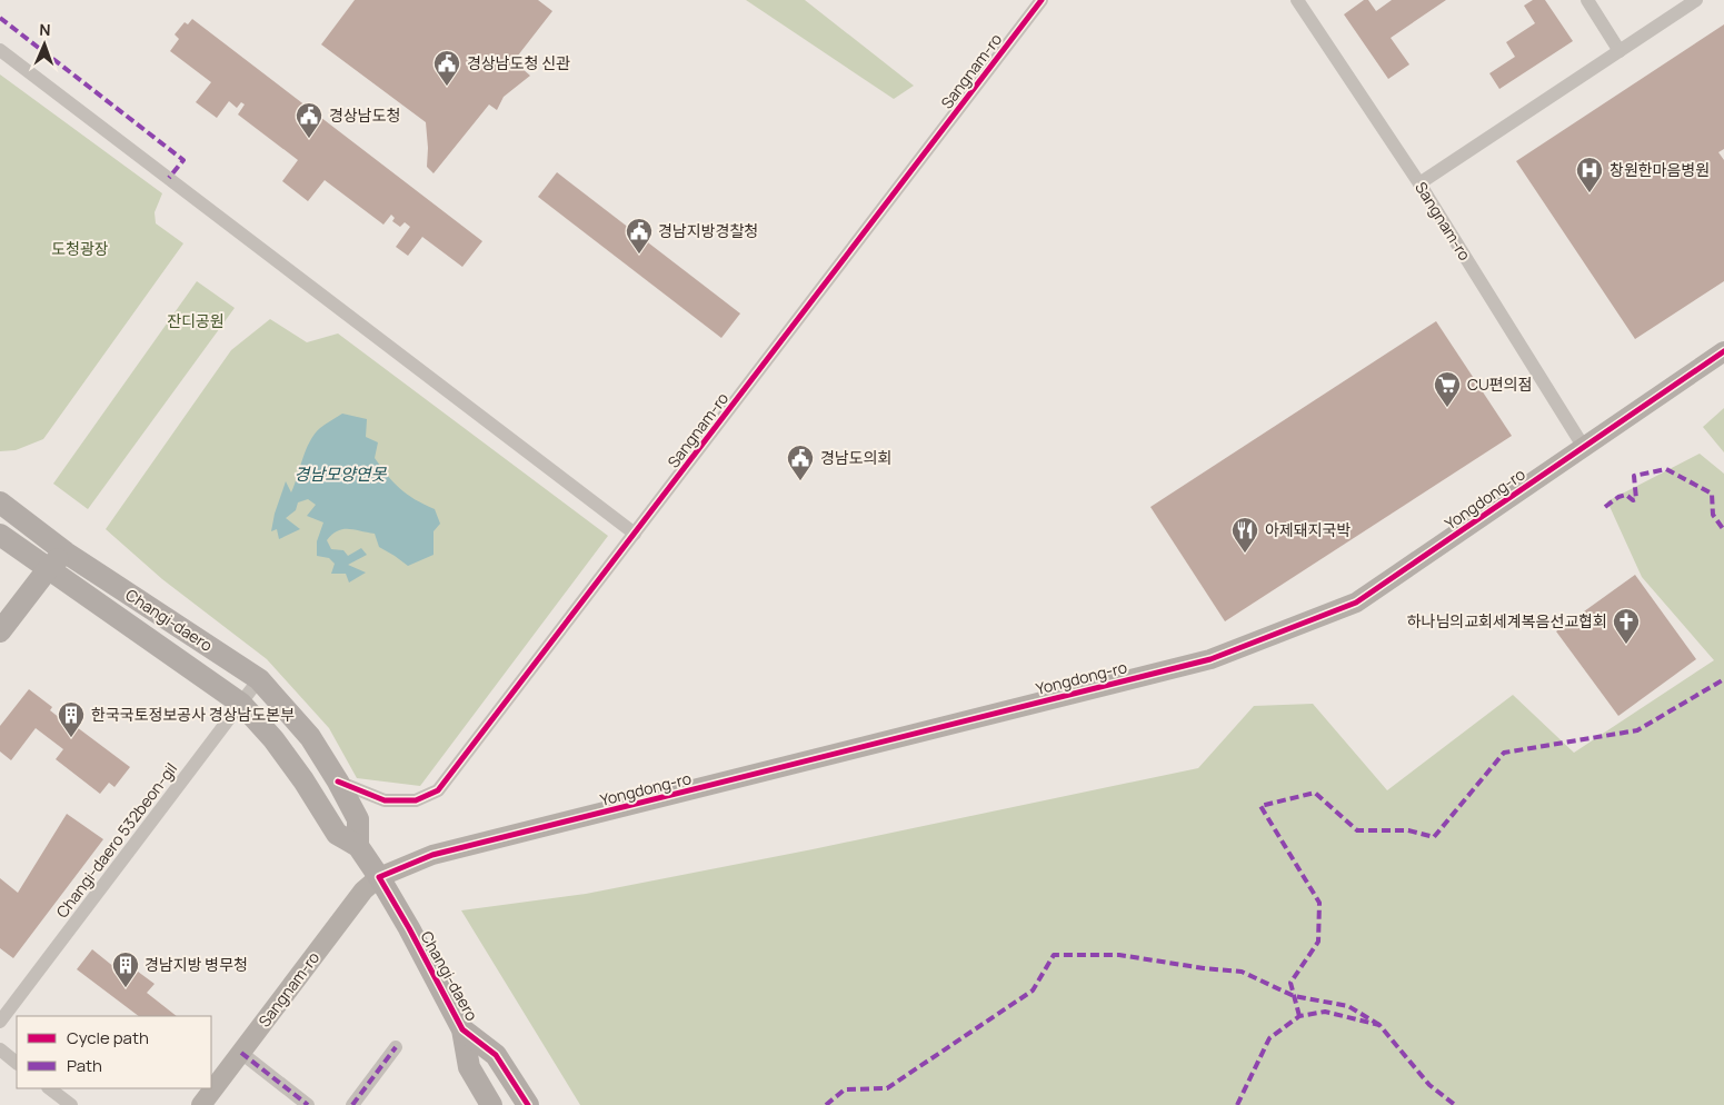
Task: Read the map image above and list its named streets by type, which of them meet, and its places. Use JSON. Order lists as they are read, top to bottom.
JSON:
{
  "streets": {
    "main road": ["Changi-daero"],
    "street": ["Sangnam-ro", "Yongdong-ro", "Changi-daero 532beon-gil"]
  },
  "crossings": [
    ["Sangnam-ro", "Yongdong-ro"],
    ["Sangnam-ro", "Changi-daero"],
    ["Yongdong-ro", "Changi-daero"],
    ["Changi-daero", "Changi-daero 532beon-gil"]
  ],
  "water": ["경남모양연못"],
  "parks": ["도청광장", "잔디공원"],
  "places": {
    "public building": [
      "경상남도청 신관",
      "경상남도청",
      "경남지방경찰청",
      "경남도의회"
    ],
    "hospital": ["창원한마음병원"],
    "supermarket": ["CU편의점"],
    "restaurant": ["아제돼지국박"],
    "church": ["하나님의교회세계복음선교협회"],
    "building": ["한국국토정보공사 경상남도본부", "경남지방 병무청"]
  },
  "legend": ["Cycle path", "Path"],
  "north": "top"
}
